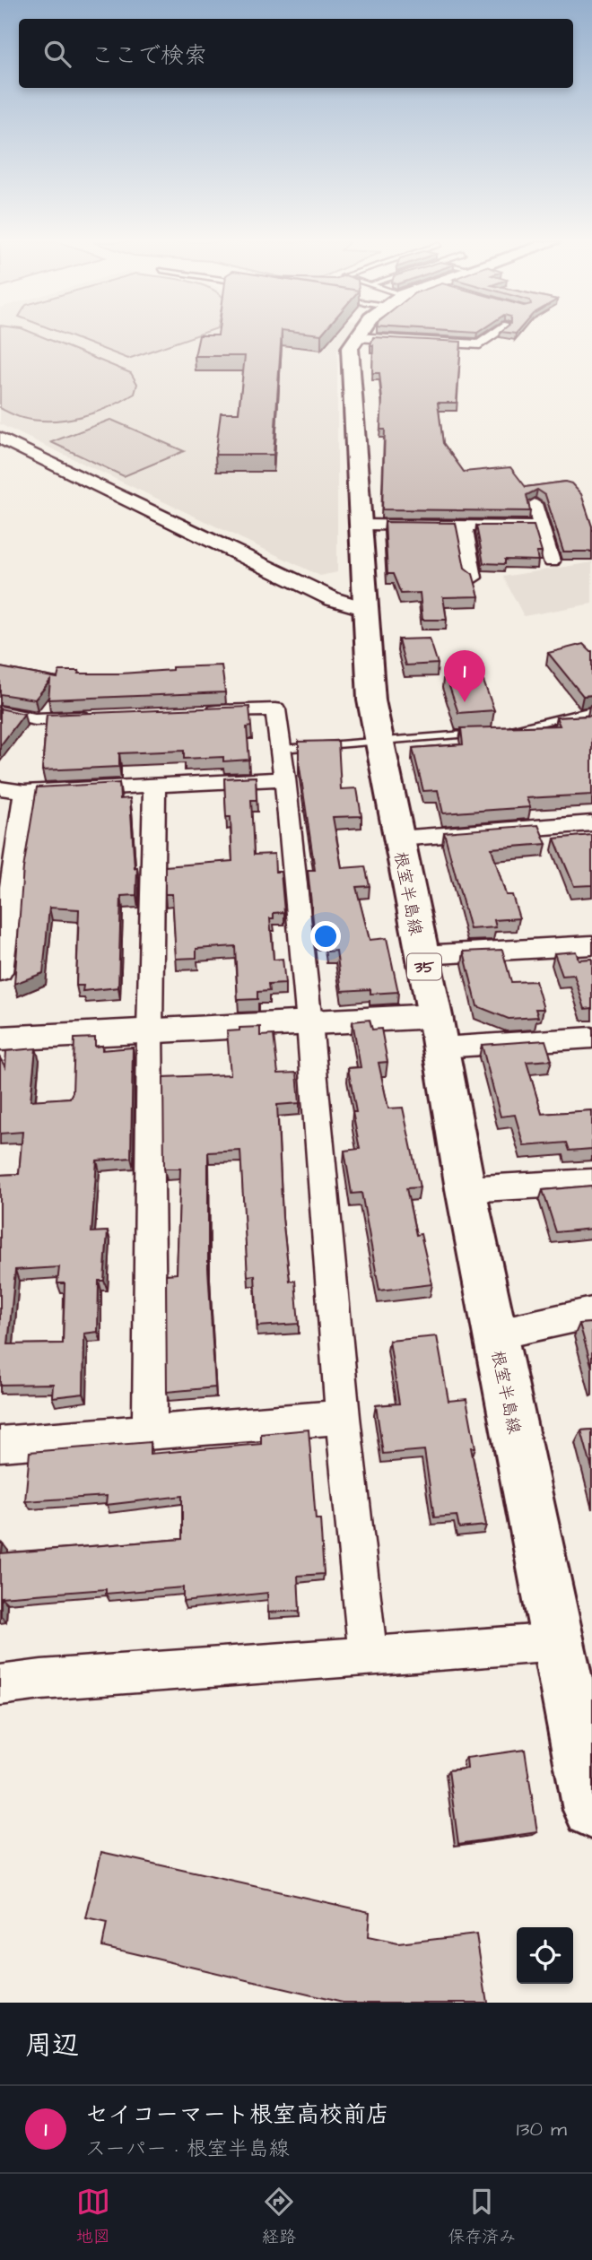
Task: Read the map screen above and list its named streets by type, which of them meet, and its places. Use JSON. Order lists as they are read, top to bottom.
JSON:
{
  "streets": {
    "main road": ["根室半島線", "35"]
  },
  "page": {
    "search": "ここで検索",
    "pins": "1",
    "heading": "周辺",
    "list": [
      {
        "mark": "1",
        "name": "セイコーマート根室高校前店",
        "note": "スーパー · 根室半島線",
        "value": "130 m"
      }
    ],
    "nav": ["地図", "経路", "保存済み"]
  }
}
